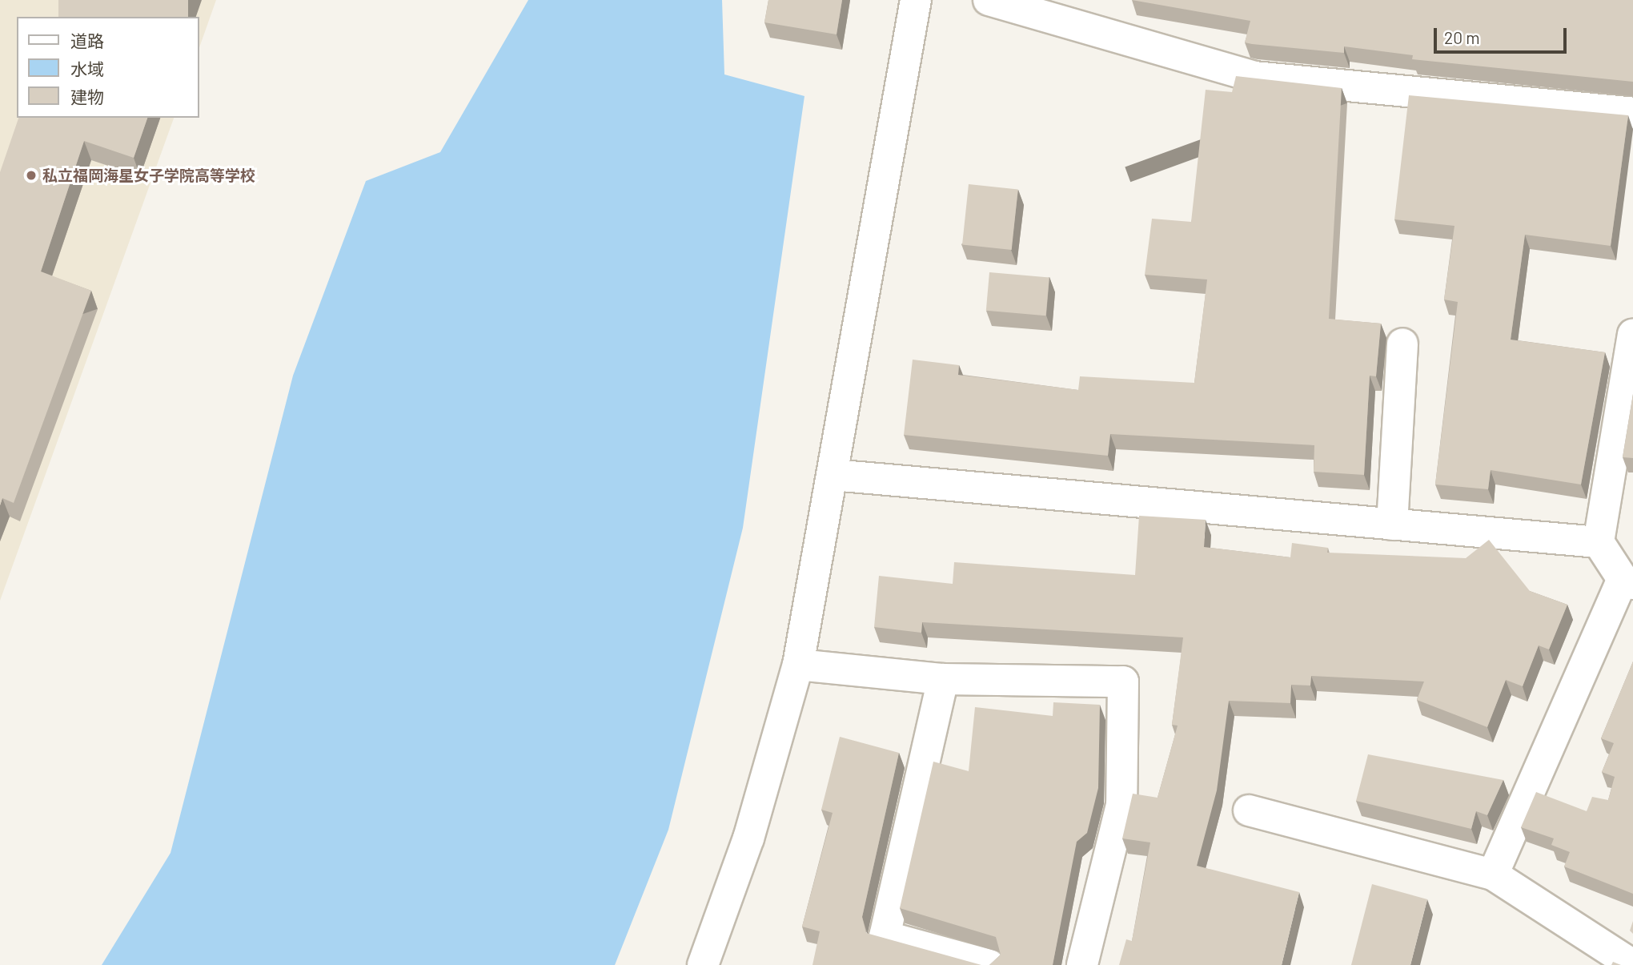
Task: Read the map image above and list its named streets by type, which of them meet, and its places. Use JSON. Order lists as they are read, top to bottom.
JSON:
{
  "places": ["私立福岡海星女子学院高等学校"],
  "legend": ["道路", "水域", "建物"],
  "scale_bar": "20 m"
}
